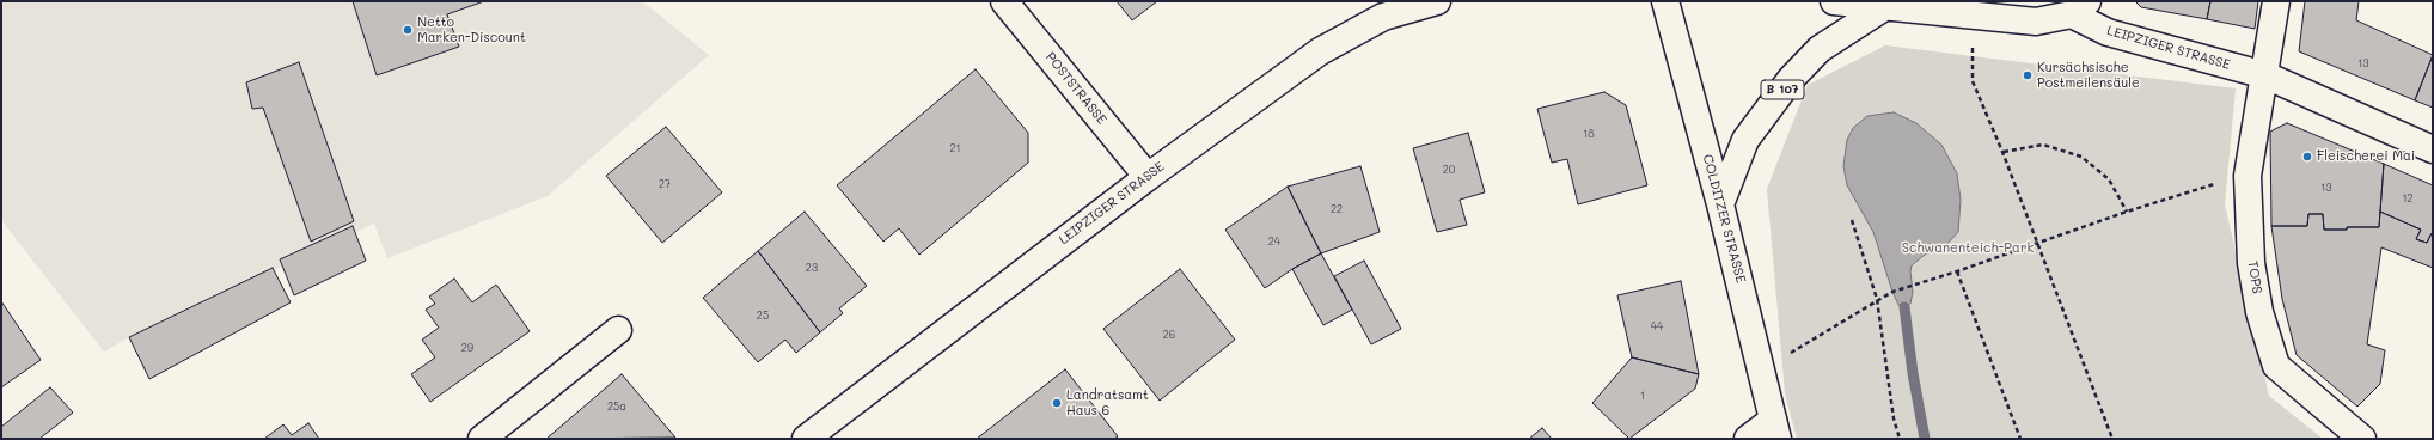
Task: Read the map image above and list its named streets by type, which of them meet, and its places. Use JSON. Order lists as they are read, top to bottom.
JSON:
{
  "streets": {
    "main road": [
      "LEIPZIGER STRASSE",
      "POSTSTRASSE",
      "B 107",
      "COLDITZER STRASSE",
      "TOPS"
    ]
  },
  "crossings": [
    ["LEIPZIGER STRASSE", "POSTSTRASSE"],
    ["LEIPZIGER STRASSE", "B 107"],
    ["LEIPZIGER STRASSE", "TOPS"],
    ["B 107", "COLDITZER STRASSE"]
  ],
  "parks": ["Schwanenteich-Park"],
  "places": [
    "Netto Marken-Discount",
    "Kursächsische Postmeilensäule",
    "Fleischerei Mai",
    "Landratsamt Haus 6"
  ],
  "house_numbers": [
    "13",
    "18",
    "21",
    "20",
    "27",
    "13",
    "12",
    "22",
    "24",
    "23",
    "25",
    "44",
    "26",
    "29",
    "1",
    "25a"
  ]
}
